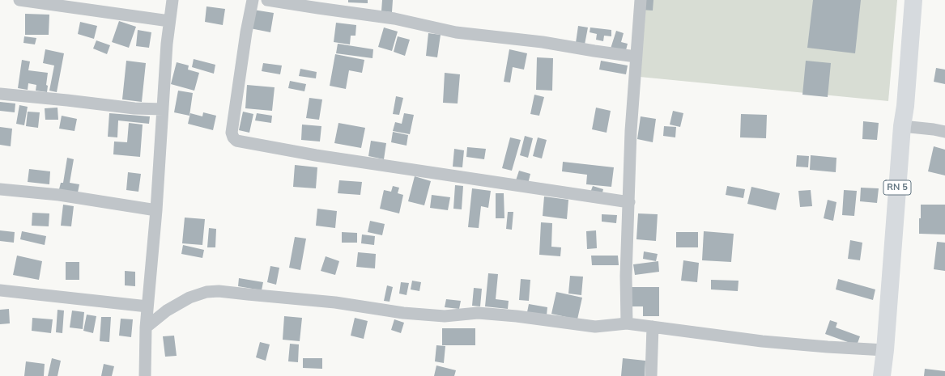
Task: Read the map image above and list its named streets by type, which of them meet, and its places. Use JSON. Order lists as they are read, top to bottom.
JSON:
{
  "streets": {
    "main road": ["RN 5"]
  }
}
